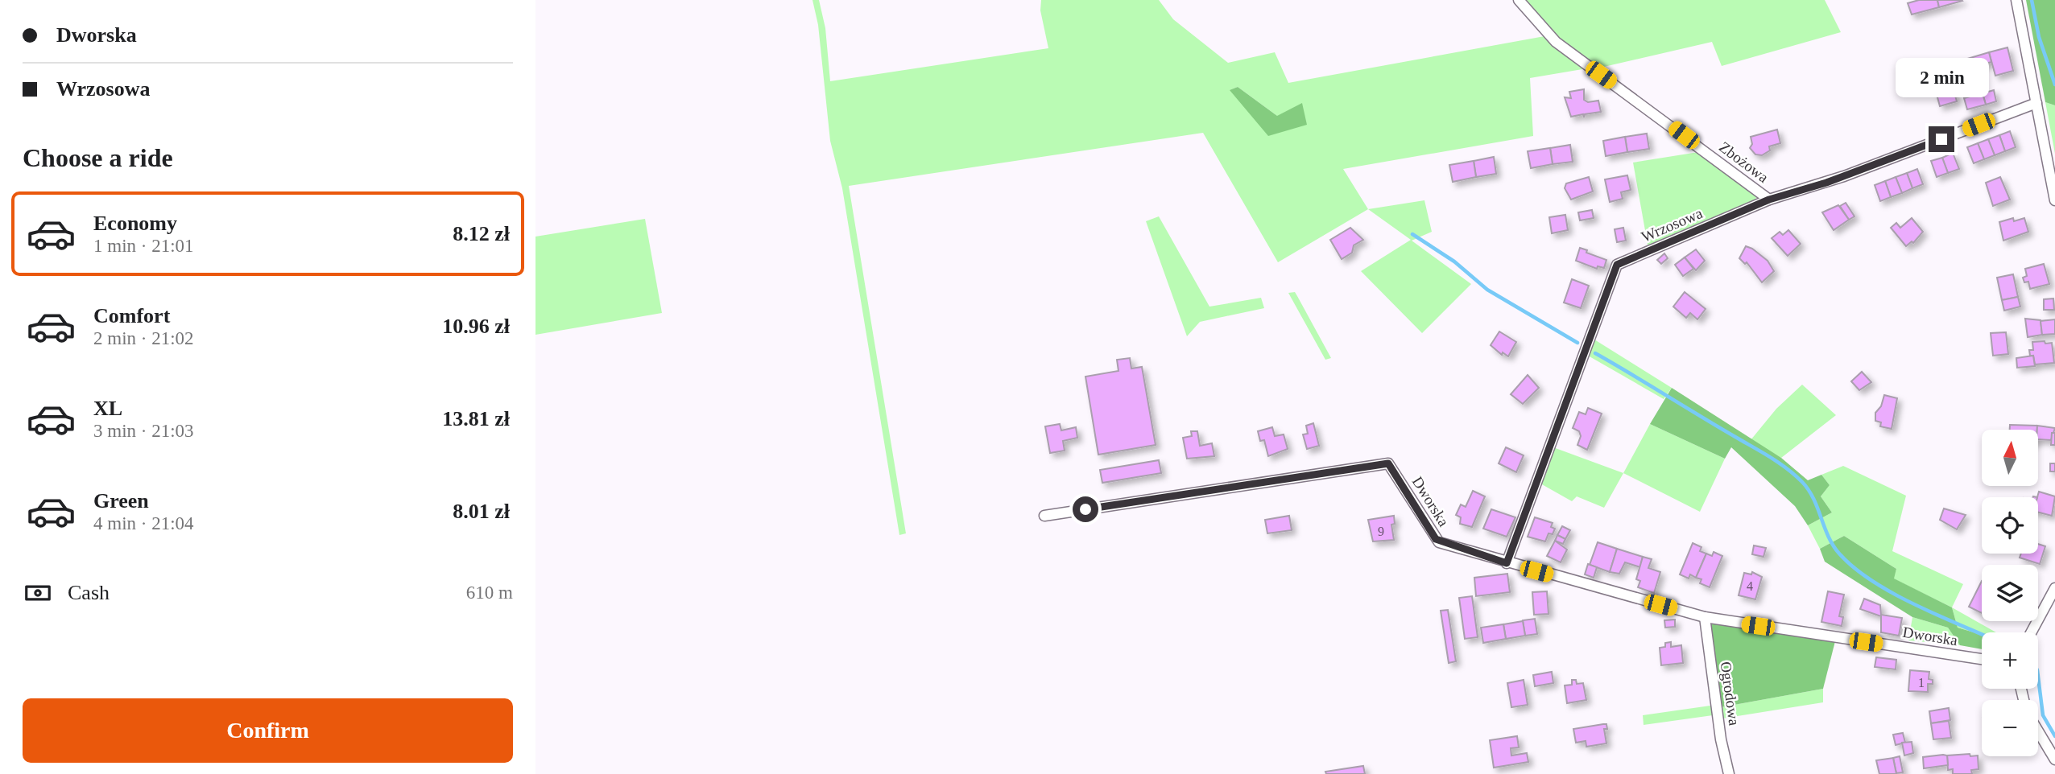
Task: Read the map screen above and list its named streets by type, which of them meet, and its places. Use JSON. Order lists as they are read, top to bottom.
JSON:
{
  "streets": {
    "street": [
      "Zbożowa",
      "Wrzosowa",
      "Dworska",
      "Ogrodowa"
    ]
  },
  "crossings": [
    ["Zbożowa", "Wrzosowa"],
    ["Wrzosowa", "Dworska"],
    ["Dworska", "Ogrodowa"]
  ],
  "house_numbers": ["9", "4", "1"],
  "north": "top",
  "page": {
    "banner": ["Dworska", "Wrzosowa"],
    "bubble": "2 min",
    "heading": "Choose a ride",
    "list": [
      {
        "name": "Economy",
        "note": "1 min · 21:01",
        "value": "8.12 zł"
      },
      {
        "name": "Comfort",
        "note": "2 min · 21:02",
        "value": "10.96 zł"
      },
      {
        "name": "XL",
        "note": "3 min · 21:03",
        "value": "13.81 zł"
      },
      {
        "name": "Green",
        "note": "4 min · 21:04",
        "value": "8.01 zł"
      }
    ],
    "map_buttons": ["+", "−"],
    "pay": ["Cash", "610 m"],
    "buttons": "Confirm"
  }
}
